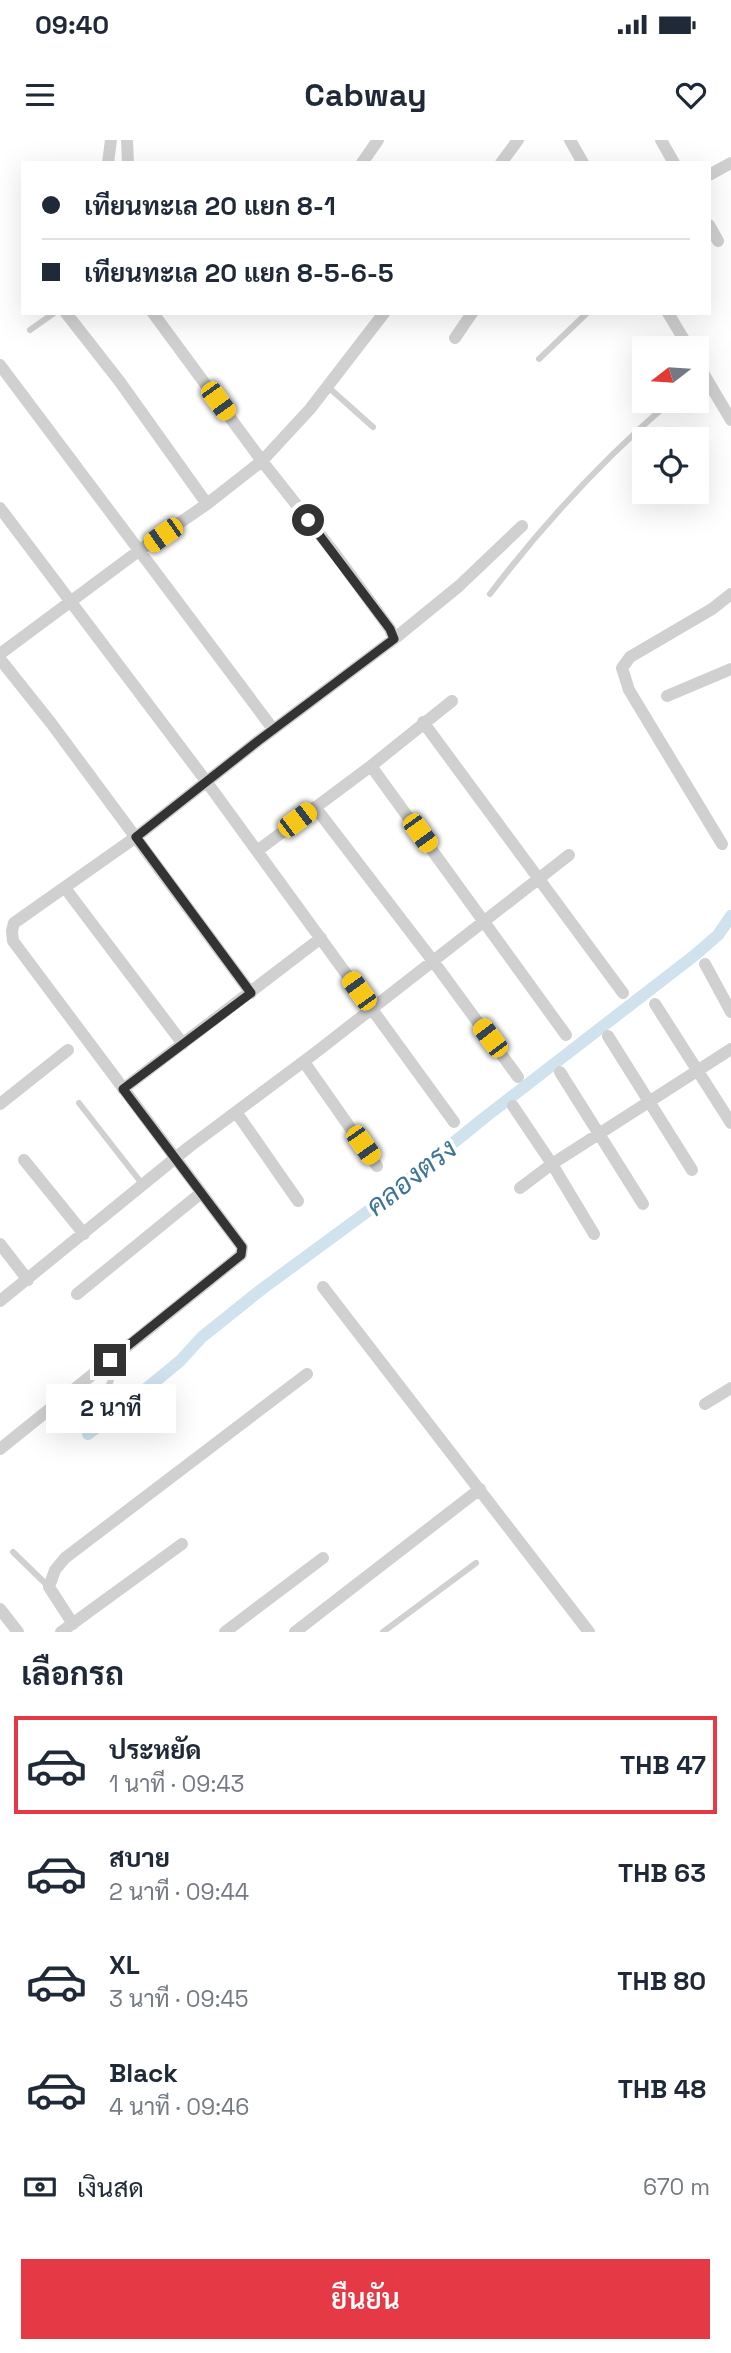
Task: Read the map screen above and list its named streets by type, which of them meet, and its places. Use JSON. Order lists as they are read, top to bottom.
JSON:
{
  "water": ["คลองตรง"],
  "north": "left",
  "page": {
    "status": "09:40",
    "header": "Cabway",
    "banner": ["เทียนทะเล 20 แยก 8-1", "เทียนทะเล 20 แยก 8-5-6-5"],
    "bubble": "2 นาที",
    "heading": "เลือกรถ",
    "list": [
      {
        "name": "ประหยัด",
        "note": "1 นาที · 09:43",
        "value": "THB 47"
      },
      {
        "name": "สบาย",
        "note": "2 นาที · 09:44",
        "value": "THB 63"
      },
      {
        "name": "XL",
        "note": "3 นาที · 09:45",
        "value": "THB 80"
      },
      {
        "name": "Black",
        "note": "4 นาที · 09:46",
        "value": "THB 48"
      }
    ],
    "pay": ["เงินสด", "670 m"],
    "buttons": "ยืนยัน"
  }
}
